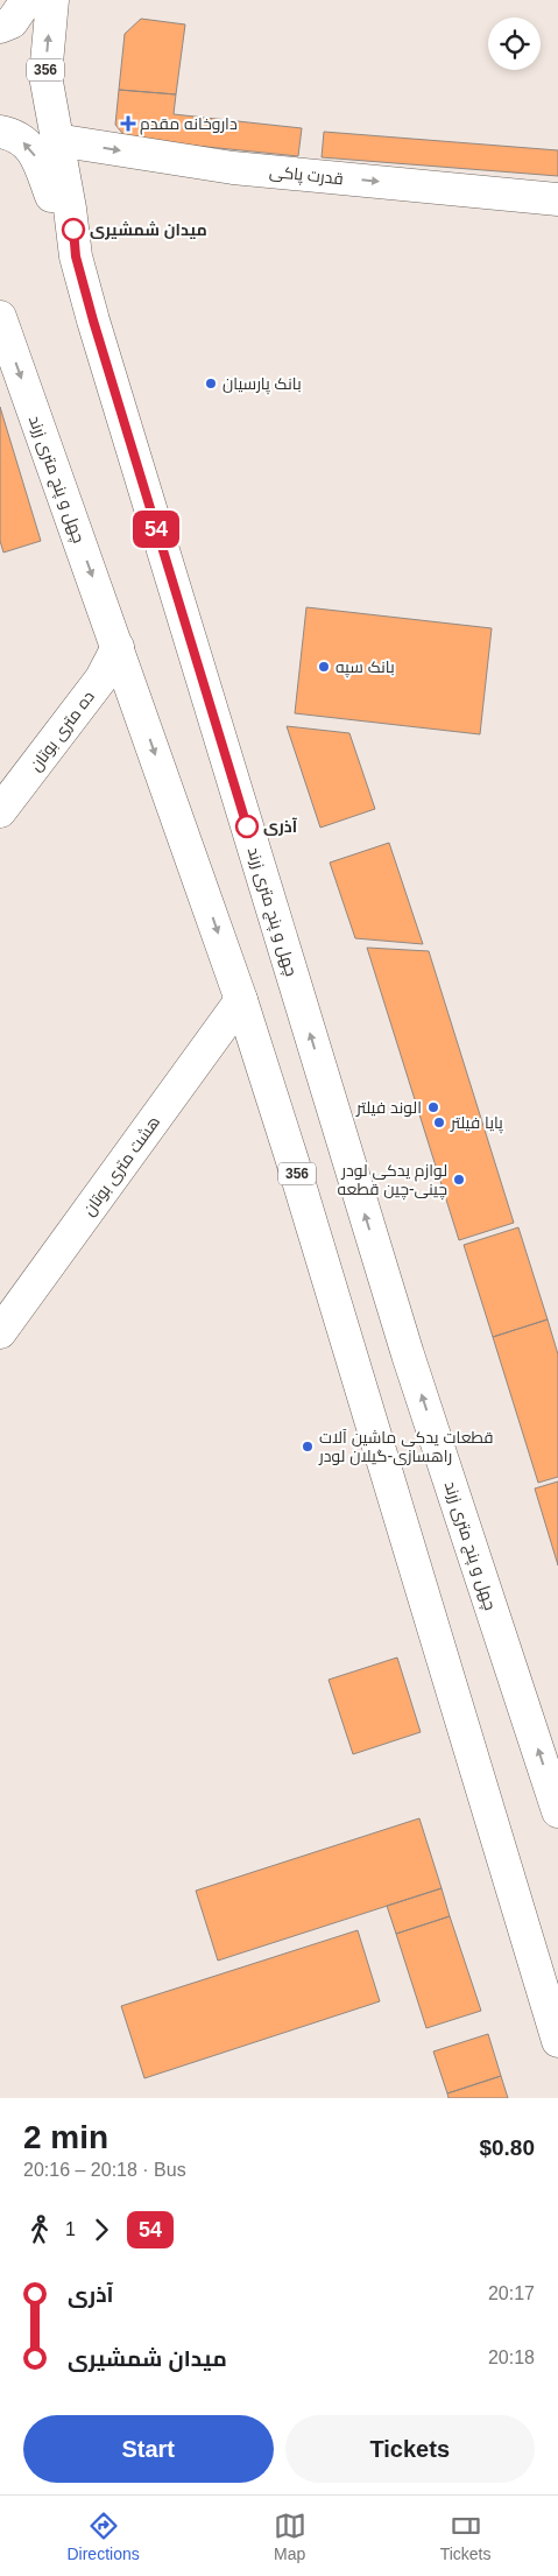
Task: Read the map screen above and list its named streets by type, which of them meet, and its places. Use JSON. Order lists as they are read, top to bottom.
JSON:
{
  "streets": {
    "main road": [
      "356",
      "قدرت پاکی",
      "چهل و پنج متری زرند",
      "ده متری بوتان",
      "هشت متری بوتان"
    ]
  },
  "crossings": [
    ["قدرت پاکی", "چهل و پنج متری زرند"],
    ["چهل و پنج متری زرند", "ده متری بوتان"],
    ["چهل و پنج متری زرند", "هشت متری بوتان"]
  ],
  "one_way": ["قدرت پاکی"],
  "places": {
    "health": ["داروخانه مقدم"],
    "other": [
      "میدان شمشیری",
      "بانک پارسیان",
      "بانک سپه",
      "آذری",
      "الوند فیلتر",
      "پایا فیلتر",
      "لوازم یدکی لودر چینی-چین قطعه",
      "قطعات یدکی ماشین آلات راهسازی-گیلان لودر"
    ]
  },
  "lines": ["bus line 54"],
  "page": {
    "on_map": "54",
    "heading": ["2 min", "20:16 – 20:18 · Bus", "$0.80"],
    "legs": ["1", "54"],
    "list": [
      {
        "name": "آذری",
        "value": "20:17"
      },
      {
        "name": "میدان شمشیری",
        "value": "20:18"
      }
    ],
    "buttons": ["Start", "Tickets"],
    "tabs": ["Directions", "Map", "Tickets"]
  }
}
